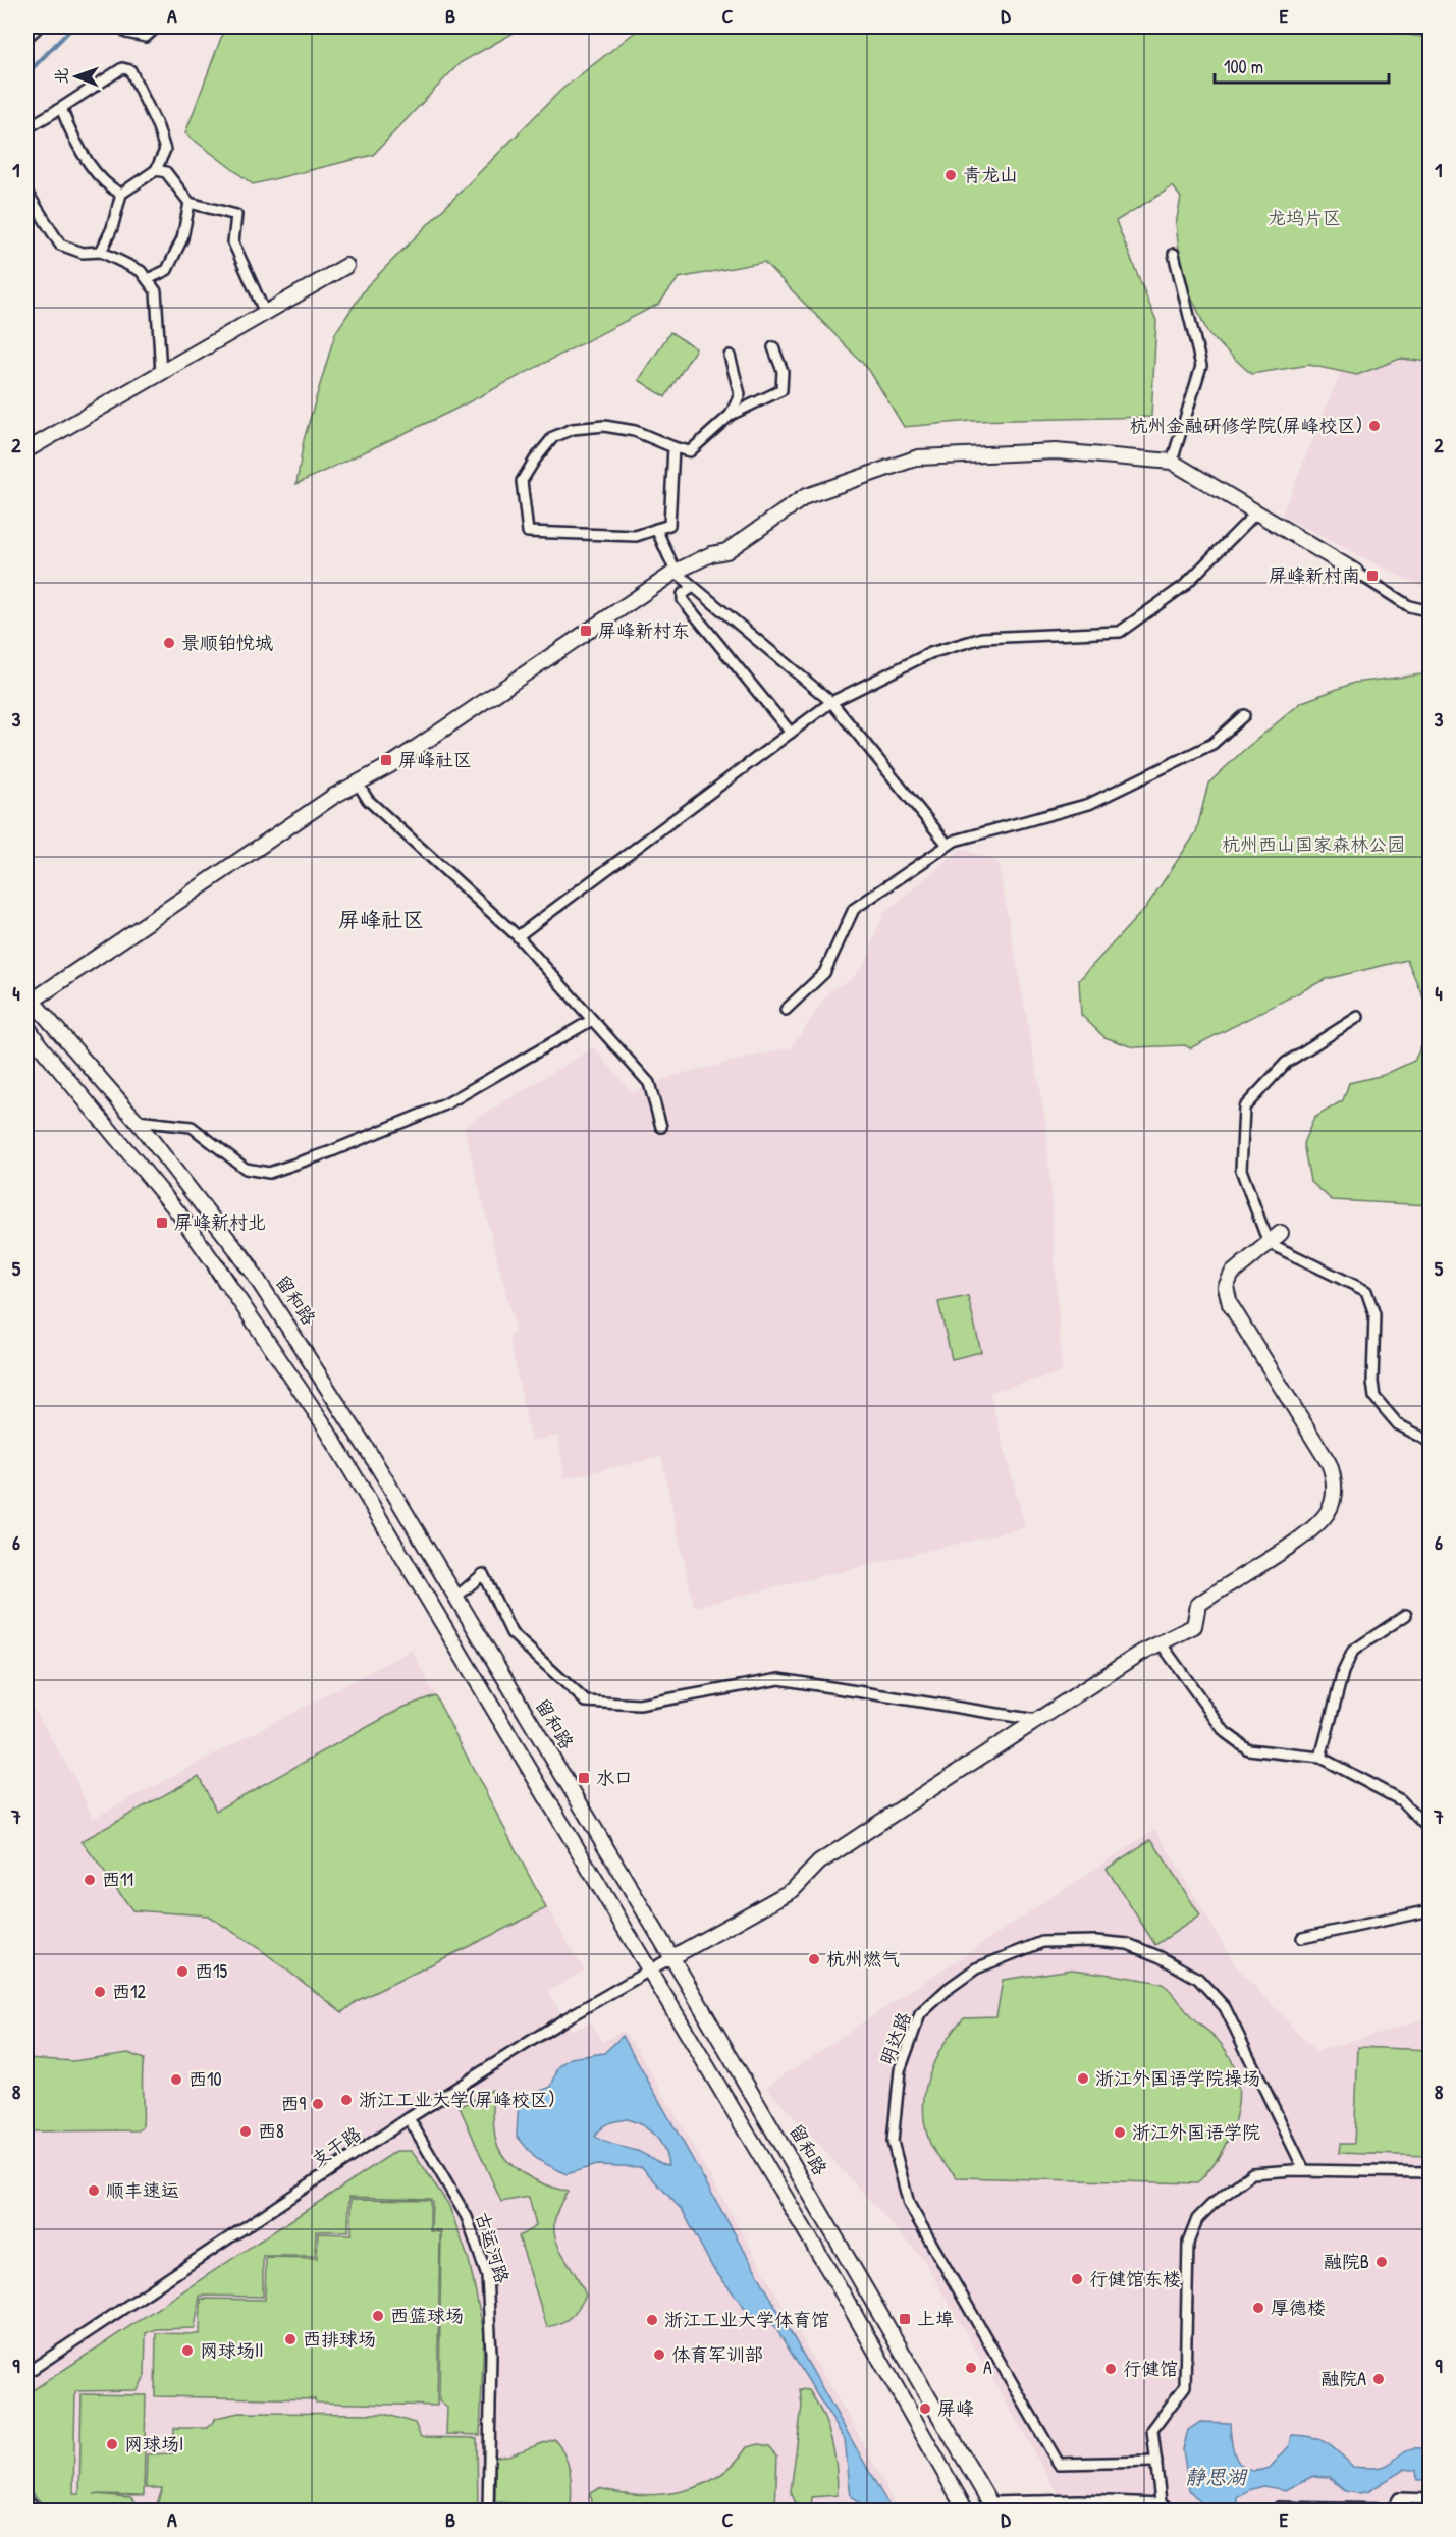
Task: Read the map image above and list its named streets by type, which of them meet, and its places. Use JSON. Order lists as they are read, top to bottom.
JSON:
{
  "streets": {
    "main road": ["留和路"],
    "street": ["明达路", "支干路", "古运河路"]
  },
  "crossings": [
    ["留和路", "支干路"],
    ["支干路", "古运河路"]
  ],
  "districts": ["屏峰社区"],
  "water": ["静思湖"],
  "parks": ["龙坞片区", "杭州西山国家森林公园"],
  "places": {
    "other": [
      "青龙山",
      "杭州金融研修学院(屏峰校区)",
      "景顺铂悦城",
      "西11",
      "杭州燃气",
      "西15",
      "西12",
      "浙江外国语学院操场",
      "西10",
      "浙江工业大学(屏峰校区)",
      "西9",
      "西8",
      "浙江外国语学院",
      "顺丰速运",
      "融院B",
      "行健馆东楼",
      "厚德楼",
      "西篮球场",
      "浙江工业大学体育馆",
      "西排球场",
      "网球场II",
      "体育军训部",
      "A",
      "行健馆",
      "融院A",
      "屏峰",
      "网球场I"
    ],
    "transit": [
      "屏峰新村南",
      "屏峰新村东",
      "屏峰社区",
      "屏峰新村北",
      "水口",
      "上埠"
    ]
  },
  "scale_bar": "100 m",
  "north": "left",
  "grid": {
    "columns": [
      "A",
      "B",
      "C",
      "D",
      "E"
    ],
    "rows": [
      "1",
      "2",
      "3",
      "4",
      "5",
      "6",
      "7",
      "8",
      "9"
    ]
  }
}
